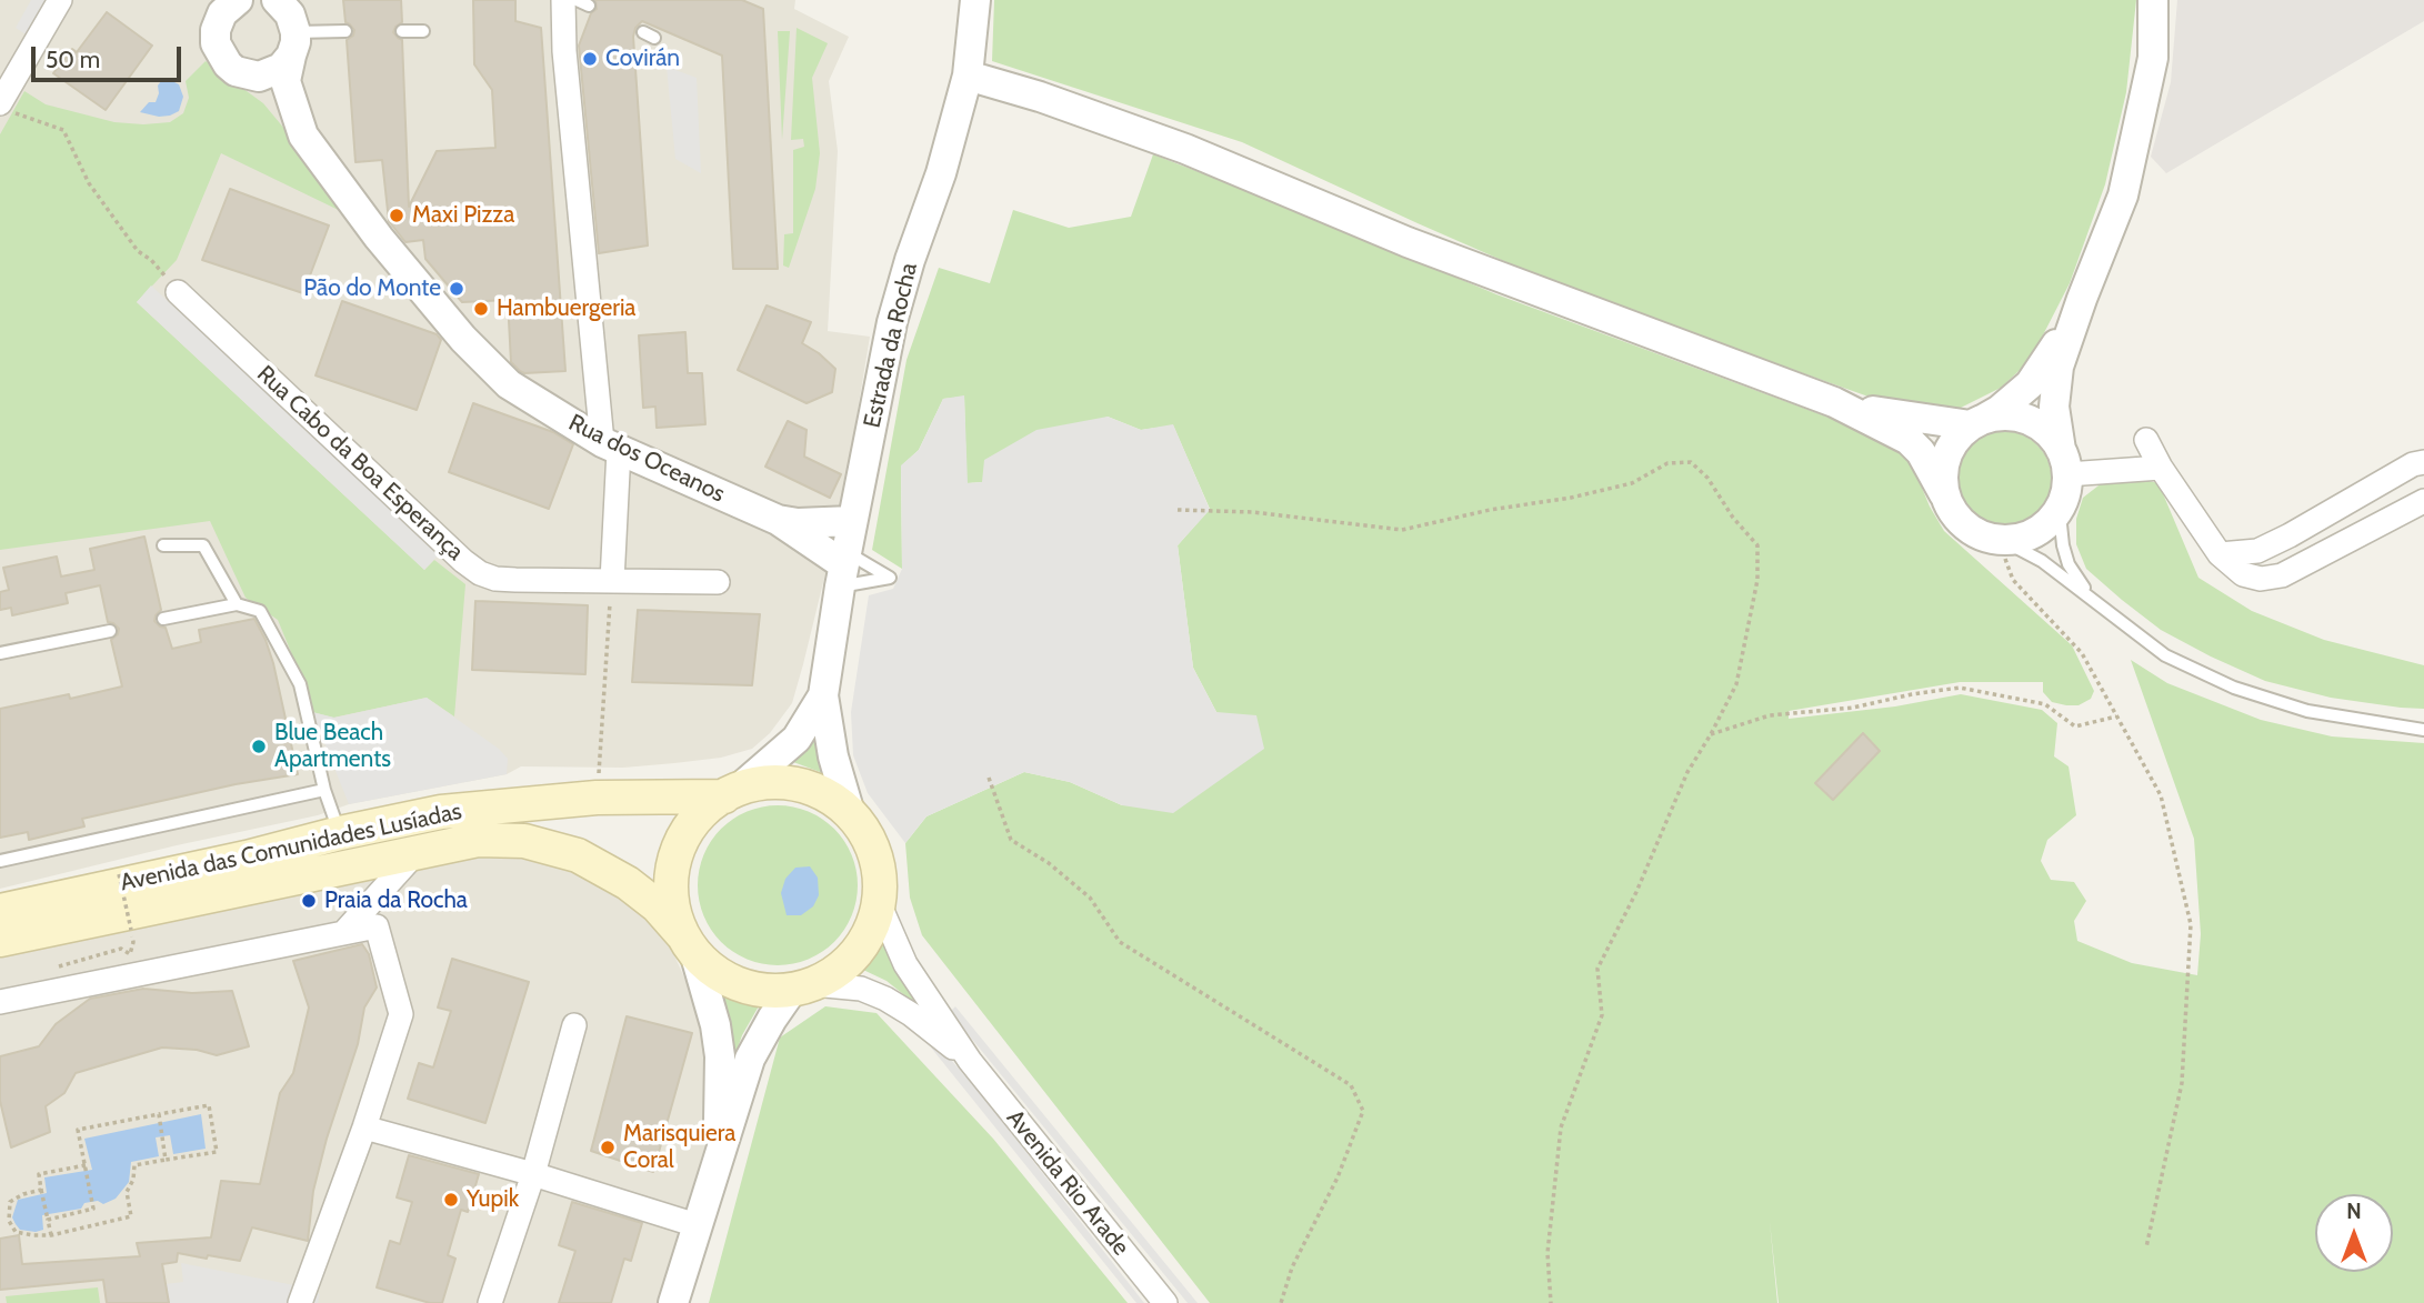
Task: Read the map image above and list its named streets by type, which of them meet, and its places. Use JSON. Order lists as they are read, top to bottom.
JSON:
{
  "streets": {
    "main road": ["Avenida das Comunidades Lusíadas"],
    "street": [
      "Estrada da Rocha",
      "Rua dos Oceanos",
      "Rua Cabo da Boa Esperança",
      "Avenida Rio Arade"
    ]
  },
  "crossings": [
    ["Estrada da Rocha", "Avenida das Comunidades Lusíadas"]
  ],
  "places": [
    "Covirán",
    "Maxi Pizza",
    "Pão do Monte",
    "Hambuergeria",
    "Blue Beach Apartments",
    "Praia da Rocha",
    "Marisquiera Coral",
    "Yupik"
  ],
  "scale_bar": "50 m",
  "north": "top"
}
